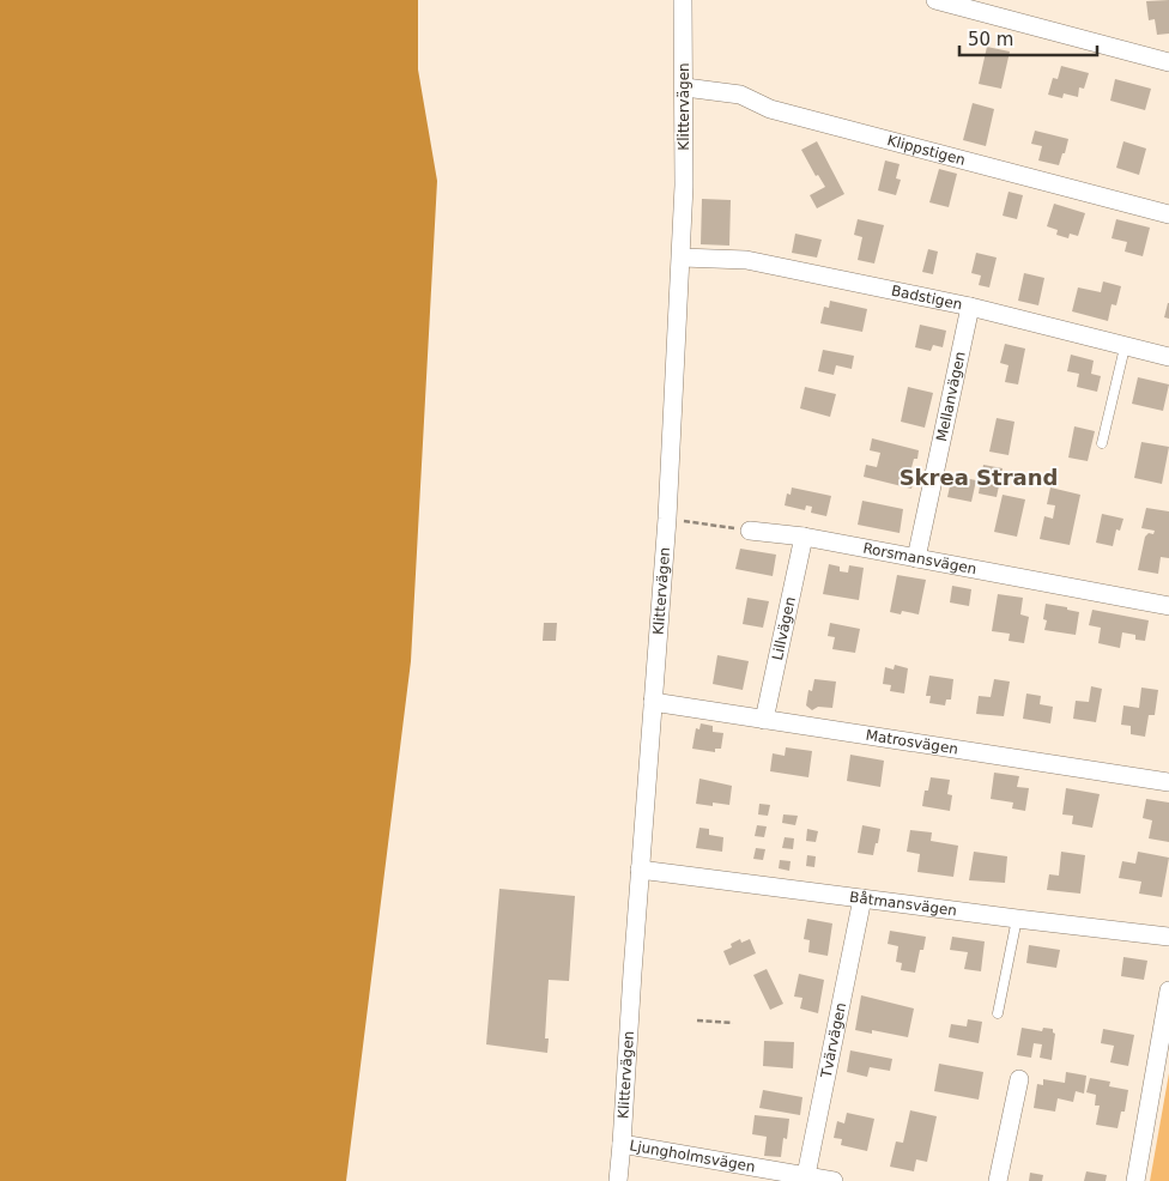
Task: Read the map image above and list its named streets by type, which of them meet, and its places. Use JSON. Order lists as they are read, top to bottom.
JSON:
{
  "streets": {
    "street": [
      "Klittervägen",
      "Klippstigen",
      "Badstigen",
      "Mellanvägen",
      "Rorsmansvägen",
      "Lillvägen",
      "Matrosvägen",
      "Båtmansvägen",
      "Tvärvägen",
      "Ljungholmsvägen"
    ]
  },
  "crossings": [
    ["Klittervägen", "Klippstigen"],
    ["Klittervägen", "Badstigen"],
    ["Klittervägen", "Matrosvägen"],
    ["Klittervägen", "Båtmansvägen"],
    ["Klittervägen", "Ljungholmsvägen"],
    ["Badstigen", "Mellanvägen"],
    ["Mellanvägen", "Rorsmansvägen"],
    ["Rorsmansvägen", "Lillvägen"],
    ["Lillvägen", "Matrosvägen"],
    ["Båtmansvägen", "Tvärvägen"],
    ["Tvärvägen", "Ljungholmsvägen"]
  ],
  "districts": ["Skrea Strand"],
  "scale_bar": "50 m"
}
